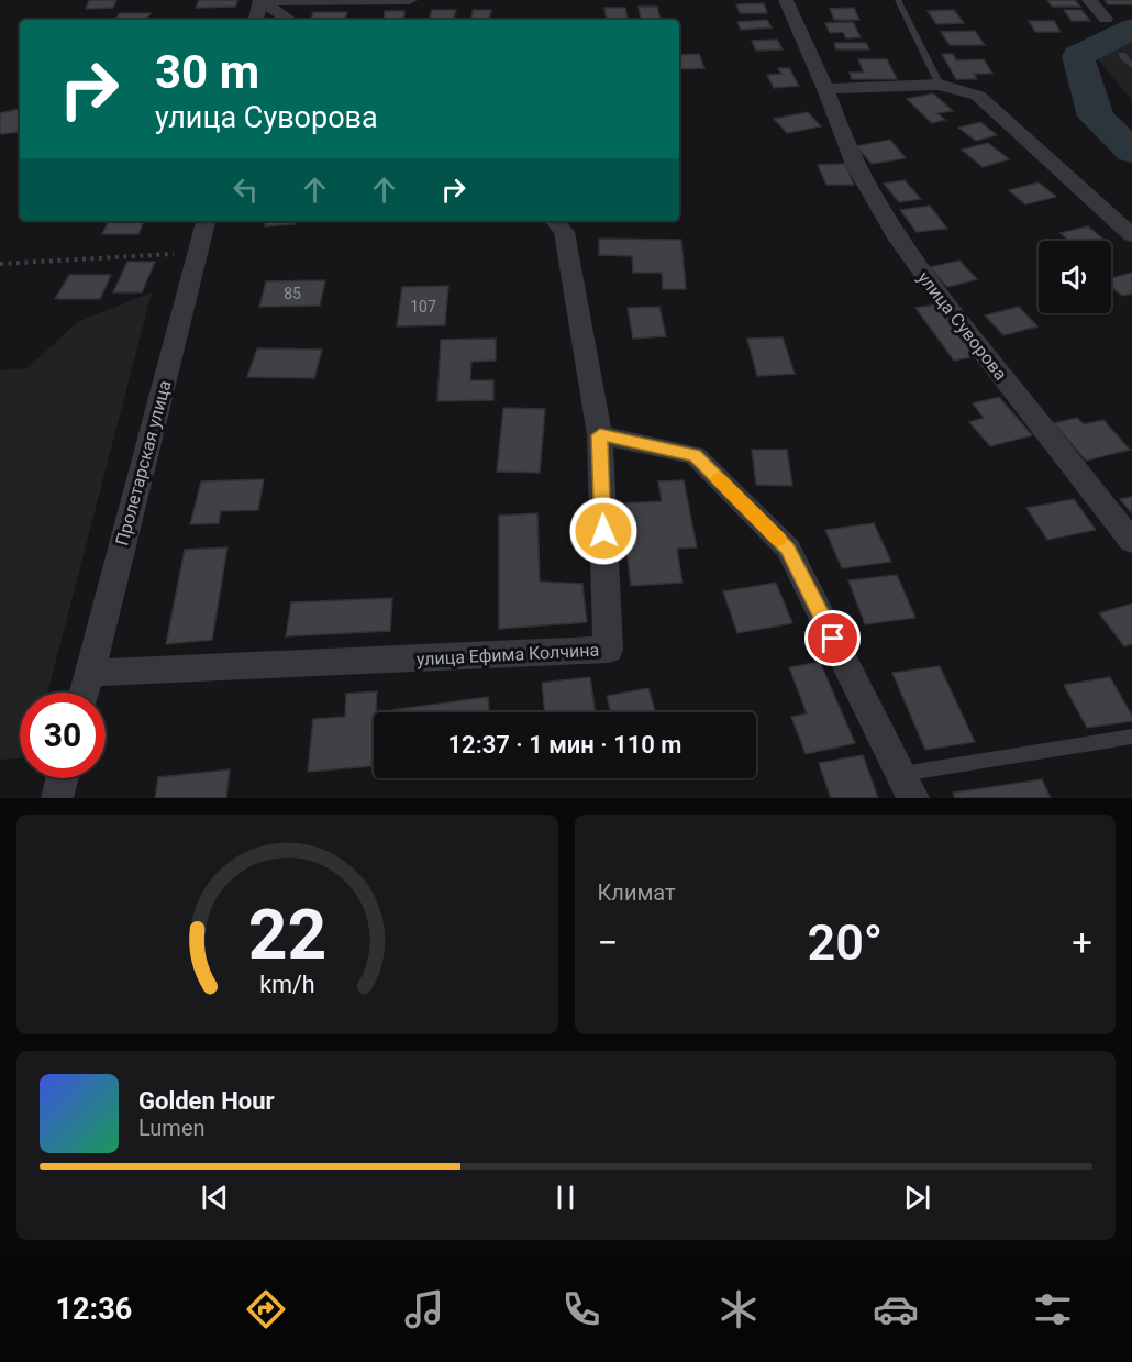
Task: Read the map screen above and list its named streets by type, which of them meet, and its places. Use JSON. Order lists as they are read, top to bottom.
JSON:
{
  "streets": {
    "street": ["улица Суворова", "Пролетарская улица", "улица Ефима Колчина"]
  },
  "crossings": [
    ["Пролетарская улица", "улица Ефима Колчина"]
  ],
  "house_numbers": ["85", "107"],
  "page": {
    "turn": ["30 m", "улица Суворова"],
    "limit": "30",
    "trip": "12:37 · 1 мин · 110 m",
    "tile": "Климат",
    "heat": ["−", "20°", "+"],
    "song": ["Golden Hour", "Lumen"],
    "tabs": "12:36",
    "gauge": ["22", "km/h"]
  }
}
